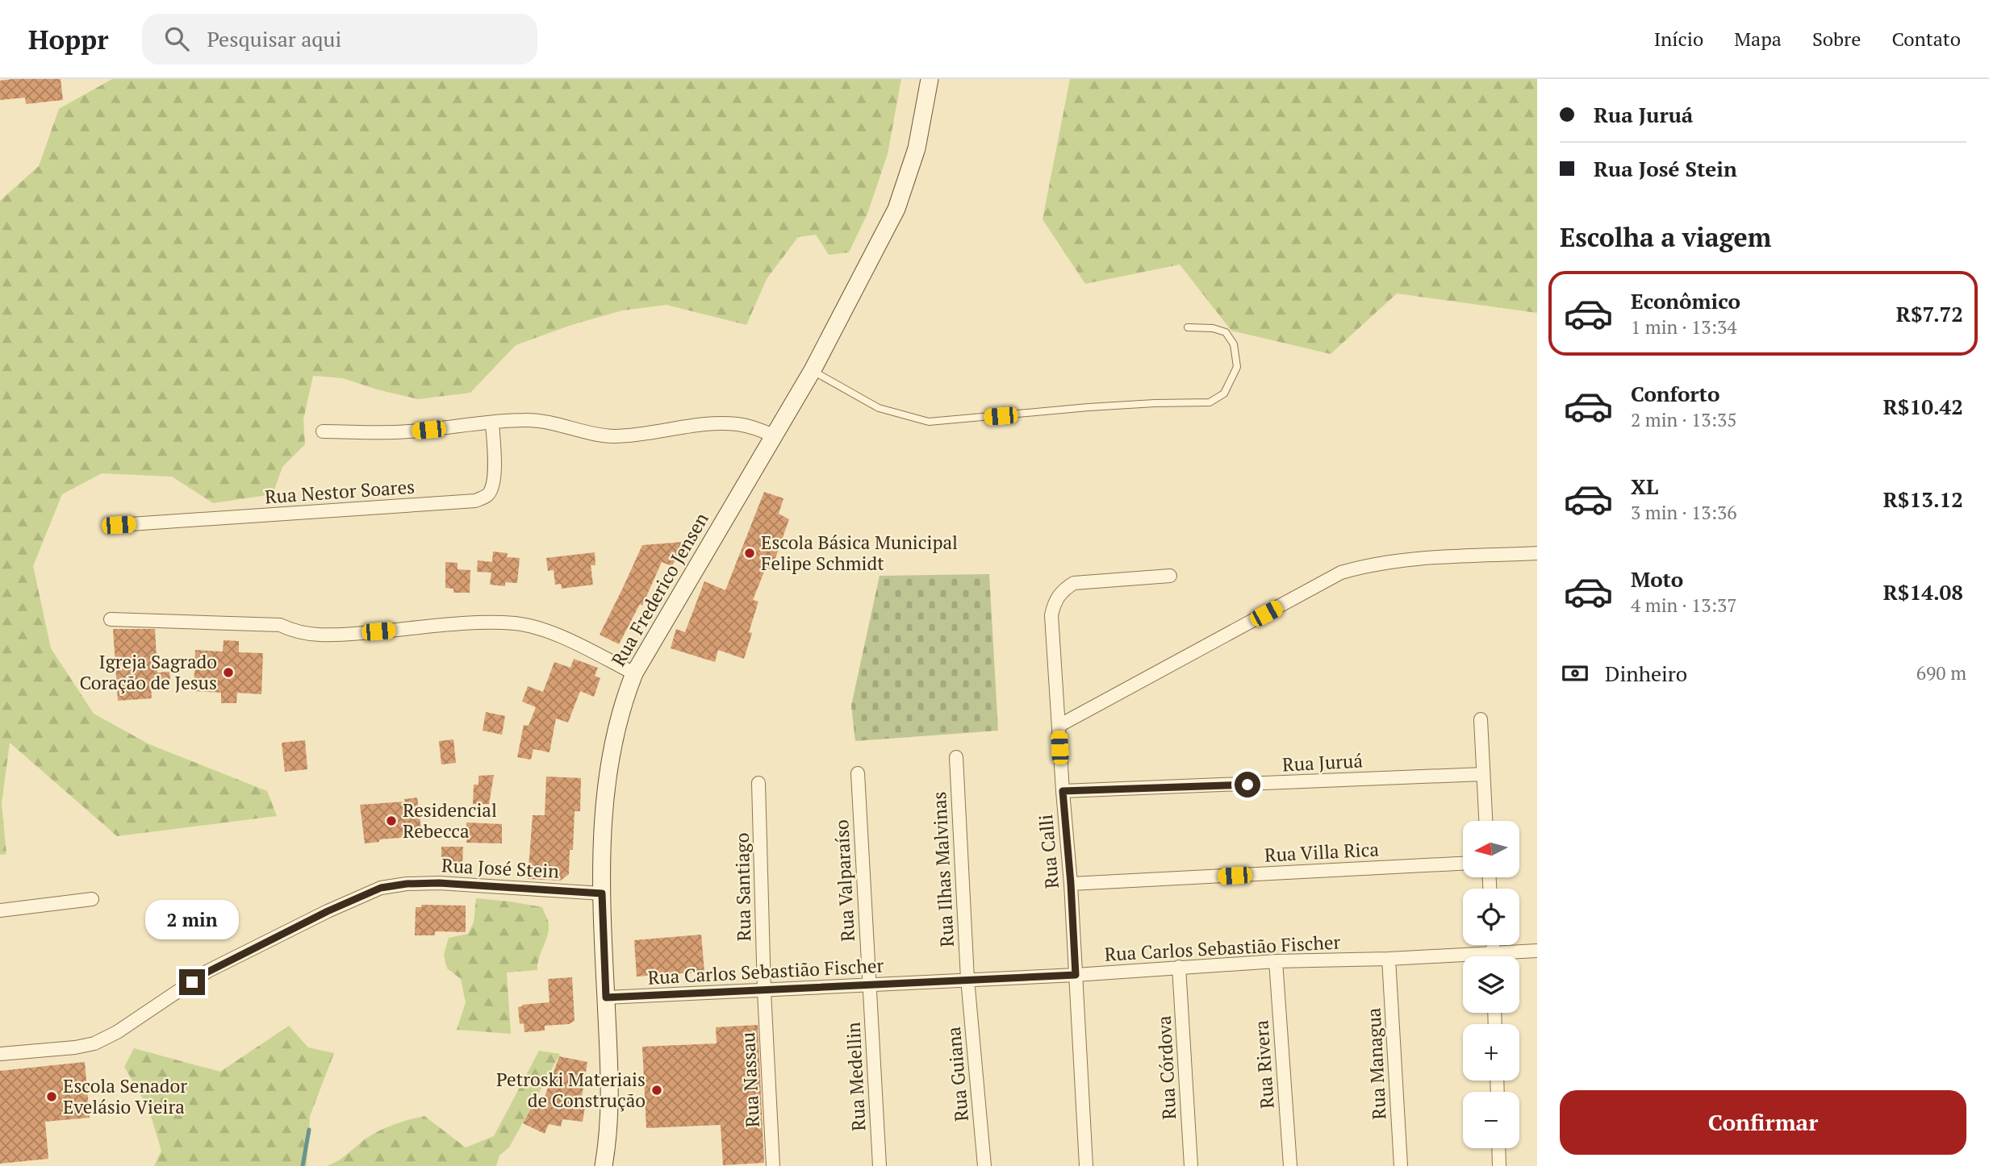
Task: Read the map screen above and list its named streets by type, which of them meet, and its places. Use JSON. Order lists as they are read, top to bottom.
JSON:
{
  "streets": {
    "main road": ["Rua Frederico Jensen"],
    "street": [
      "Rua Nestor Soares",
      "Rua Juruá",
      "Rua Calli",
      "Rua Villa Rica",
      "Rua José Stein",
      "Rua Ilhas Malvinas",
      "Rua Valparaíso",
      "Rua Santiago",
      "Rua Carlos Sebastião Fischer",
      "Rua Managua",
      "Rua Rivera",
      "Rua Córdova",
      "Rua Guiana",
      "Rua Medellin",
      "Rua Nassau"
    ]
  },
  "crossings": [
    ["Rua Frederico Jensen", "Rua José Stein"],
    ["Rua Frederico Jensen", "Rua Carlos Sebastião Fischer"],
    ["Rua Juruá", "Rua Calli"],
    ["Rua Calli", "Rua Villa Rica"],
    ["Rua Calli", "Rua Carlos Sebastião Fischer"],
    ["Rua Ilhas Malvinas", "Rua Carlos Sebastião Fischer"],
    ["Rua Ilhas Malvinas", "Rua Guiana"],
    ["Rua Valparaíso", "Rua Carlos Sebastião Fischer"],
    ["Rua Valparaíso", "Rua Medellin"],
    ["Rua Santiago", "Rua Carlos Sebastião Fischer"],
    ["Rua Santiago", "Rua Nassau"],
    ["Rua Carlos Sebastião Fischer", "Rua Managua"],
    ["Rua Carlos Sebastião Fischer", "Rua Rivera"],
    ["Rua Carlos Sebastião Fischer", "Rua Córdova"],
    ["Rua Carlos Sebastião Fischer", "Rua Guiana"],
    ["Rua Carlos Sebastião Fischer", "Rua Medellin"],
    ["Rua Carlos Sebastião Fischer", "Rua Nassau"]
  ],
  "places": [
    "Escola Básica Municipal Felipe Schmidt",
    "Igreja Sagrado Coração de Jesus",
    "Residencial Rebecca",
    "Petroski Materiais de Construção",
    "Escola Senador Evelásio Vieira"
  ],
  "north": "left",
  "page": {
    "header": "Hoppr",
    "search": "Pesquisar aqui",
    "nav": [
      "Início",
      "Mapa",
      "Sobre",
      "Contato"
    ],
    "banner": ["Rua Juruá", "Rua José Stein"],
    "heading": "Escolha a viagem",
    "list": [
      {
        "name": "Econômico",
        "note": "1 min · 13:34",
        "value": "R$7.72"
      },
      {
        "name": "Conforto",
        "note": "2 min · 13:35",
        "value": "R$10.42"
      },
      {
        "name": "XL",
        "note": "3 min · 13:36",
        "value": "R$13.12"
      },
      {
        "name": "Moto",
        "note": "4 min · 13:37",
        "value": "R$14.08"
      }
    ],
    "pay": ["Dinheiro", "690 m"],
    "map_buttons": ["+", "−"],
    "bubble": "2 min",
    "buttons": "Confirmar"
  }
}
